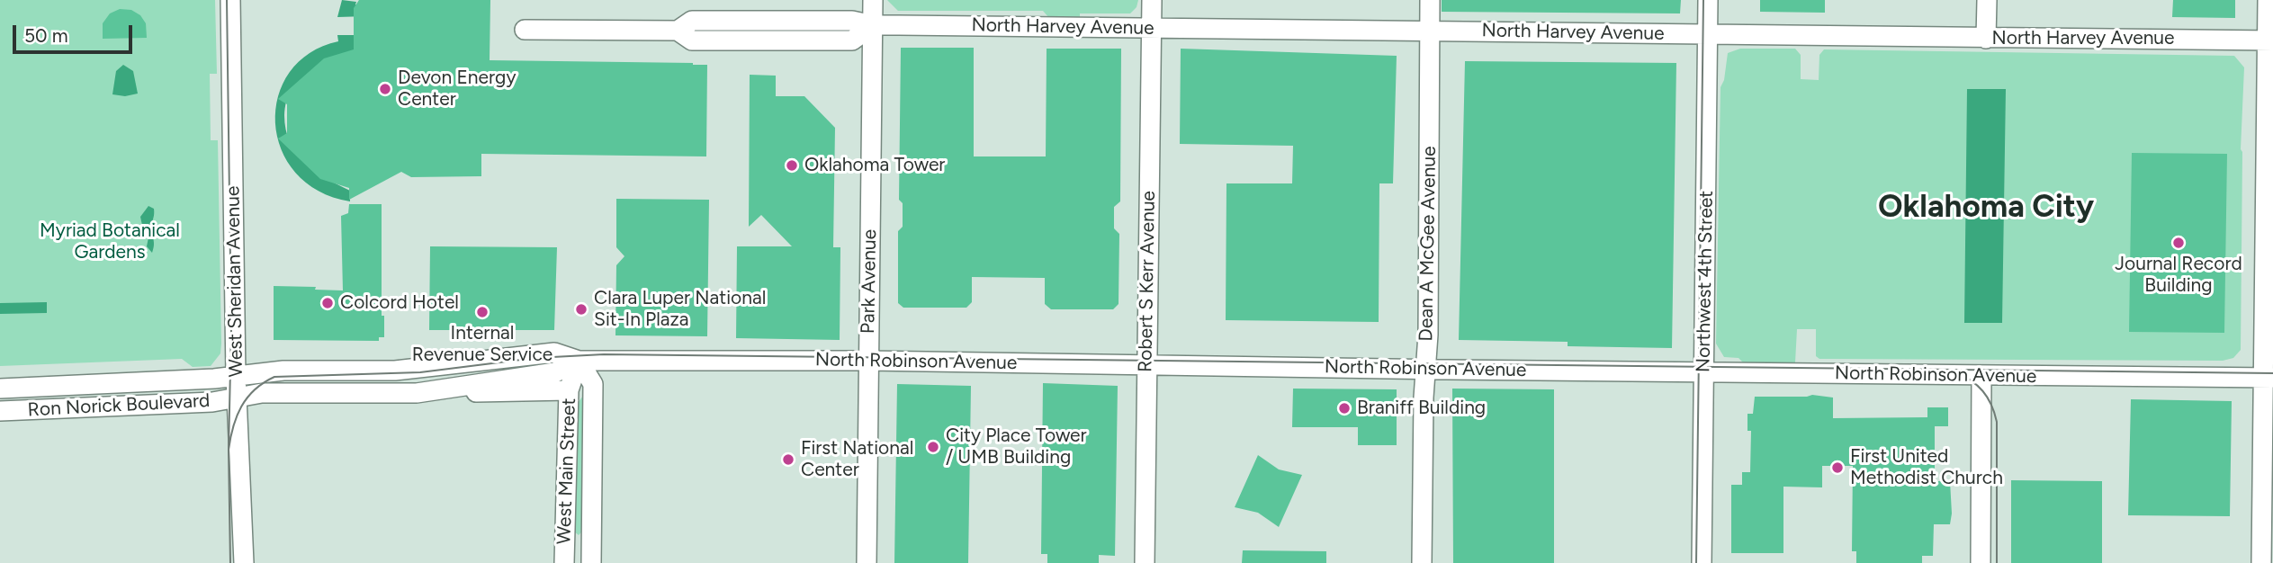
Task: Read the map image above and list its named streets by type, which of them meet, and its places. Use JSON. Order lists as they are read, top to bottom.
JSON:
{
  "streets": {
    "street": [
      "North Harvey Avenue",
      "Dean A McGee Avenue",
      "West Sheridan Avenue",
      "Park Avenue",
      "Robert S Kerr Avenue",
      "Northwest 4th Street",
      "North Robinson Avenue",
      "Ron Norick Boulevard",
      "West Main Street"
    ]
  },
  "crossings": [
    ["North Harvey Avenue", "Dean A McGee Avenue"],
    ["North Harvey Avenue", "Park Avenue"],
    ["North Harvey Avenue", "Robert S Kerr Avenue"],
    ["North Harvey Avenue", "Northwest 4th Street"],
    ["Dean A McGee Avenue", "North Robinson Avenue"],
    ["West Sheridan Avenue", "North Robinson Avenue"],
    ["West Sheridan Avenue", "Ron Norick Boulevard"],
    ["Park Avenue", "North Robinson Avenue"],
    ["Robert S Kerr Avenue", "North Robinson Avenue"],
    ["Northwest 4th Street", "North Robinson Avenue"],
    ["North Robinson Avenue", "Ron Norick Boulevard"],
    ["North Robinson Avenue", "West Main Street"]
  ],
  "districts": ["Oklahoma City"],
  "parks": ["Myriad Botanical Gardens"],
  "places": [
    "Devon Energy Center",
    "Oklahoma Tower",
    "Journal Record Building",
    "Colcord Hotel",
    "Clara Luper National Sit-In Plaza",
    "Internal Revenue Service",
    "Braniff Building",
    "City Place Tower / UMB Building",
    "First National Center",
    "First United Methodist Church"
  ],
  "scale_bar": "50 m"
}
